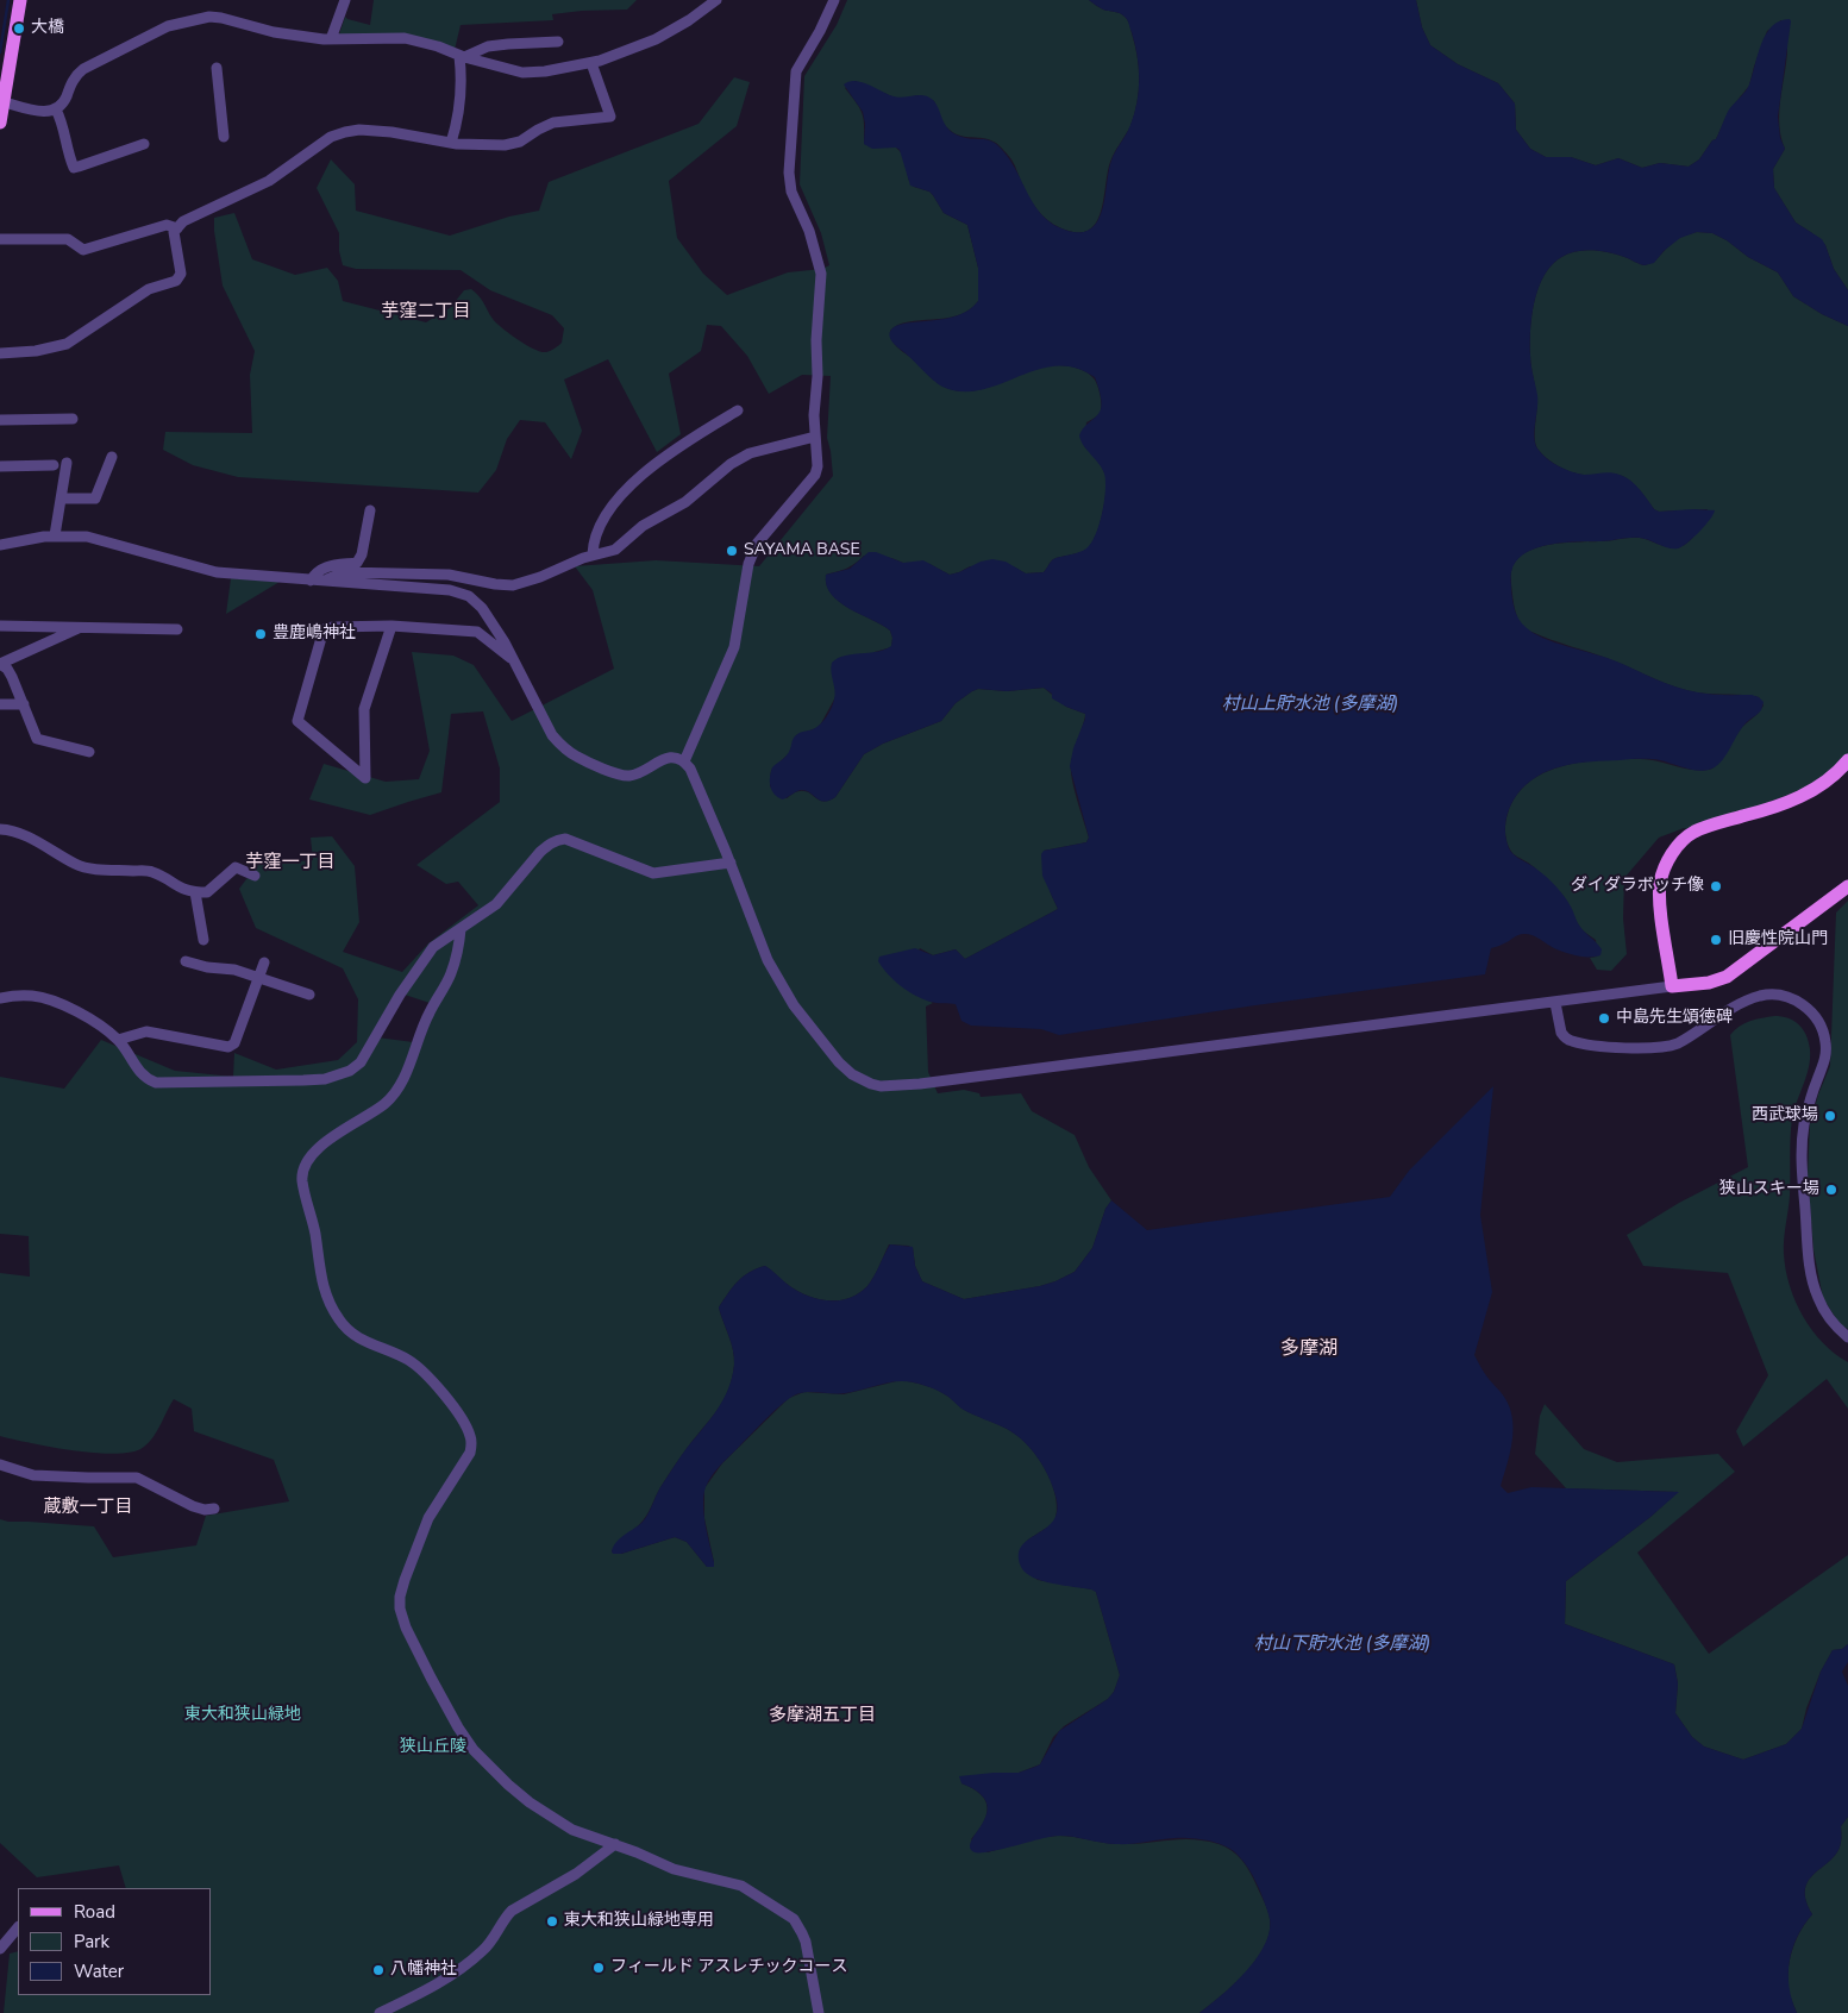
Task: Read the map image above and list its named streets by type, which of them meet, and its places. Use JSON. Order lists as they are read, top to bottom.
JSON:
{
  "districts": [
    "芋窪二丁目",
    "芋窪一丁目",
    "多摩湖",
    "蔵敷一丁目",
    "多摩湖五丁目"
  ],
  "water": ["村山上貯水池 (多摩湖)", "村山下貯水池 (多摩湖)"],
  "parks": ["東大和狭山緑地", "狭山丘陵"],
  "places": [
    "大橋",
    "SAYAMA BASE",
    "豊鹿嶋神社",
    "ダイダラボッチ像",
    "旧慶性院山門",
    "中島先生頌徳碑",
    "西武球場",
    "狭山スキー場",
    "東大和狭山緑地専用",
    "フィールド アスレチックコース",
    "八幡神社"
  ],
  "legend": ["Road", "Park", "Water"]
}
